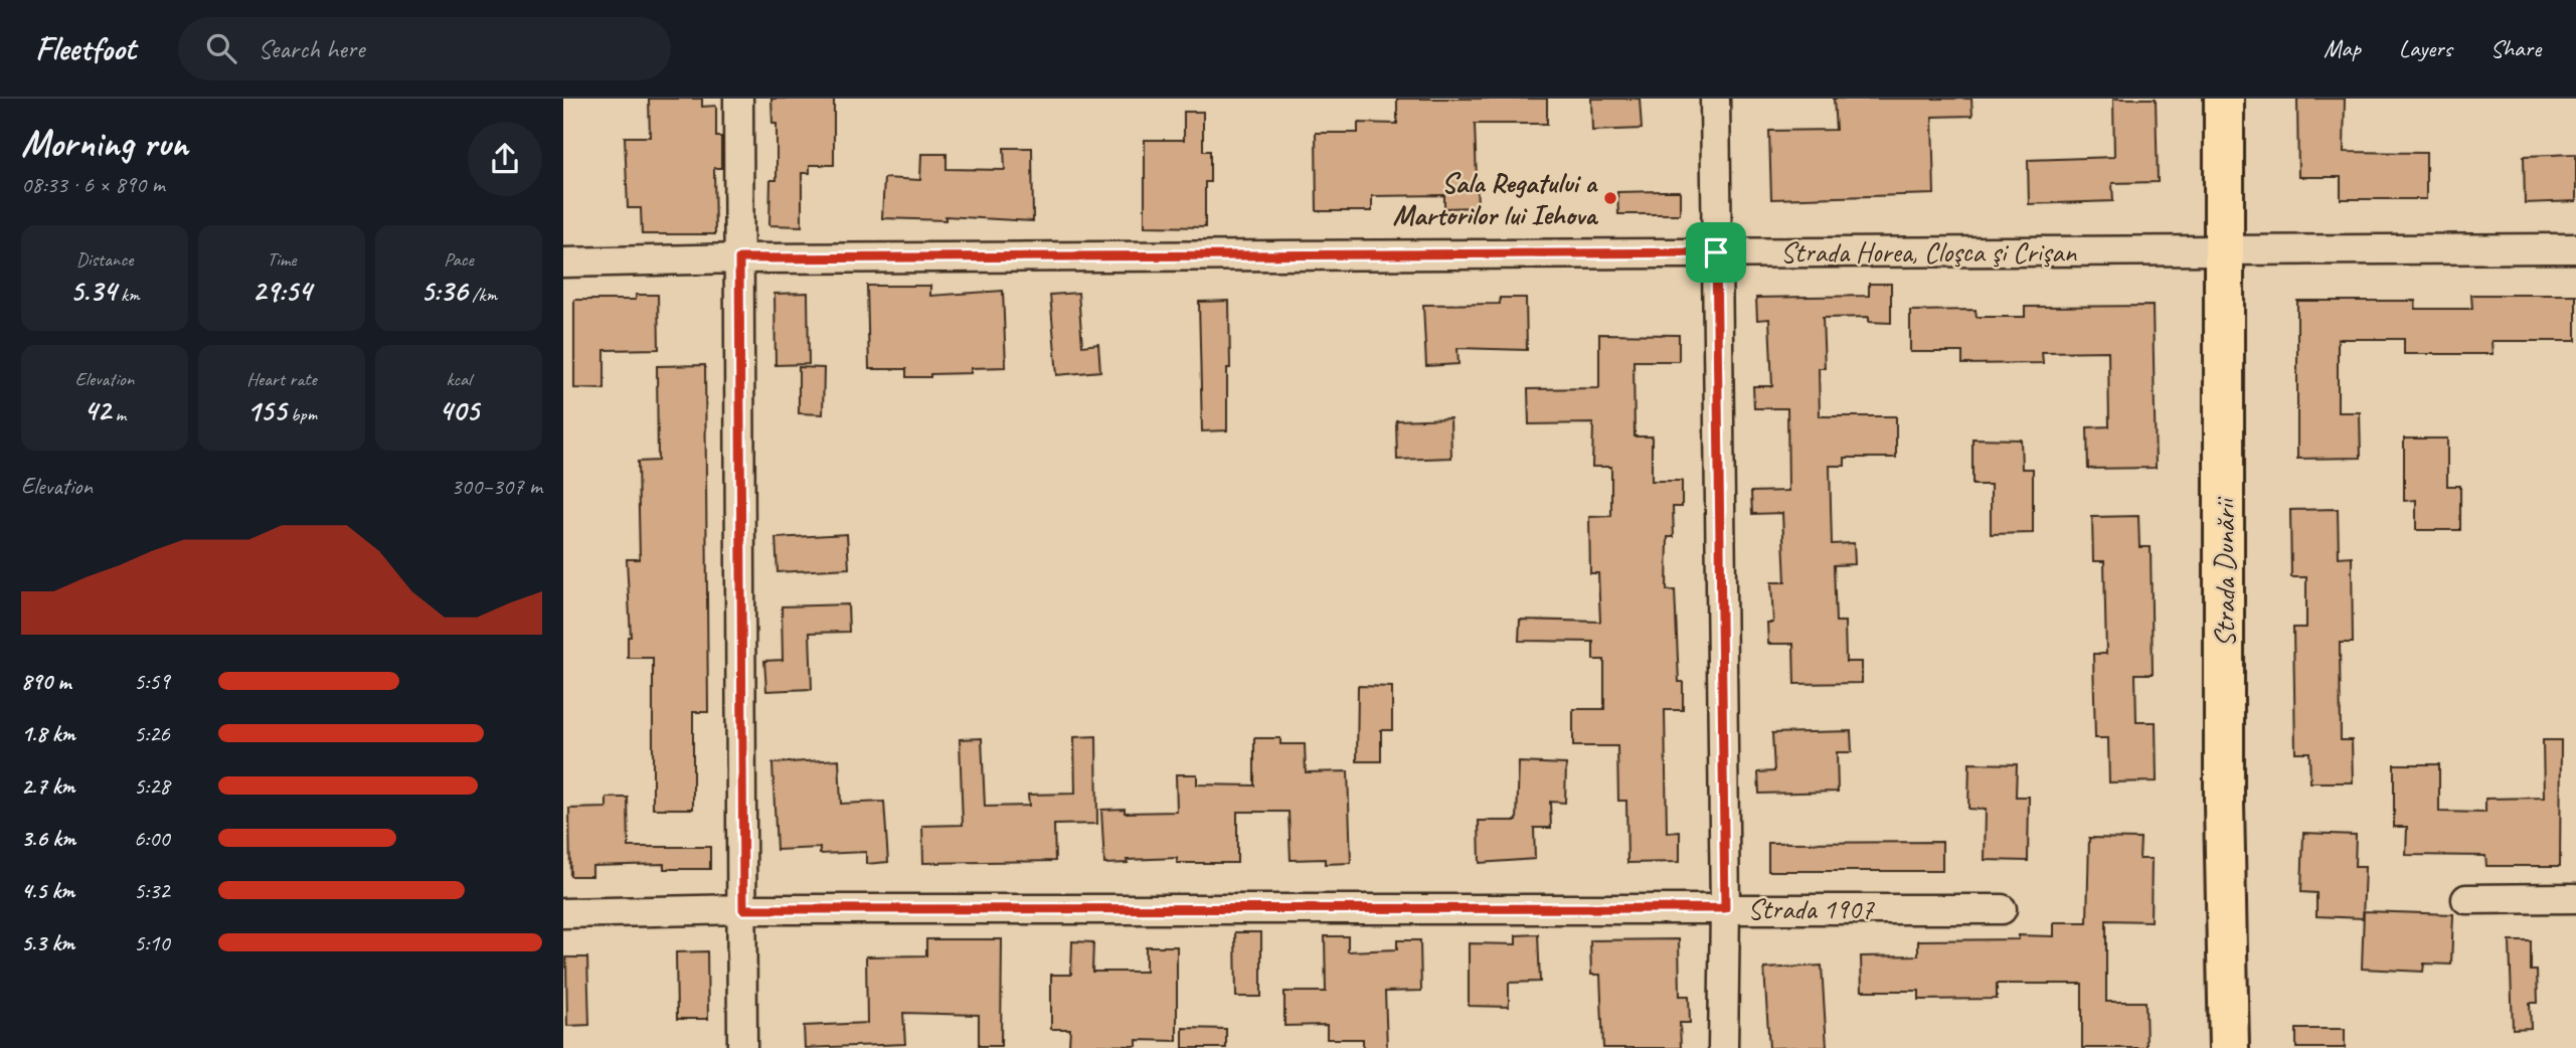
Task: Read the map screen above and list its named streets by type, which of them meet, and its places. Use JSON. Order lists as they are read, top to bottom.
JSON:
{
  "streets": {
    "main road": ["Strada Dunării"],
    "street": ["Strada Horea, Cloşca şi Crişan", "Strada 1907"]
  },
  "crossings": [
    ["Strada Horea, Cloşca şi Crişan", "Strada Dunării"]
  ],
  "places": ["Sala Regatului a Martorilor lui Iehova"],
  "page": {
    "header": "Fleetfoot",
    "search": "Search here",
    "nav": ["Map", "Layers", "Share"],
    "heading": ["Morning run", "08:33 · 6 × 890 m"],
    "stats": [
      ["Distance", "5.34 km"],
      ["Time", "29:54"],
      ["Pace", "5:36 /km"],
      ["Elevation", "42 m"],
      ["Heart rate", "155 bpm"],
      ["kcal", "405"]
    ],
    "chart": ["Elevation", "300–307 m"],
    "list": [
      {
        "name": "890 m",
        "note": "5:59"
      },
      {
        "name": "1.8 km",
        "note": "5:26"
      },
      {
        "name": "2.7 km",
        "note": "5:28"
      },
      {
        "name": "3.6 km",
        "note": "6:00"
      },
      {
        "name": "4.5 km",
        "note": "5:32"
      },
      {
        "name": "5.3 km",
        "note": "5:10"
      }
    ]
  }
}
